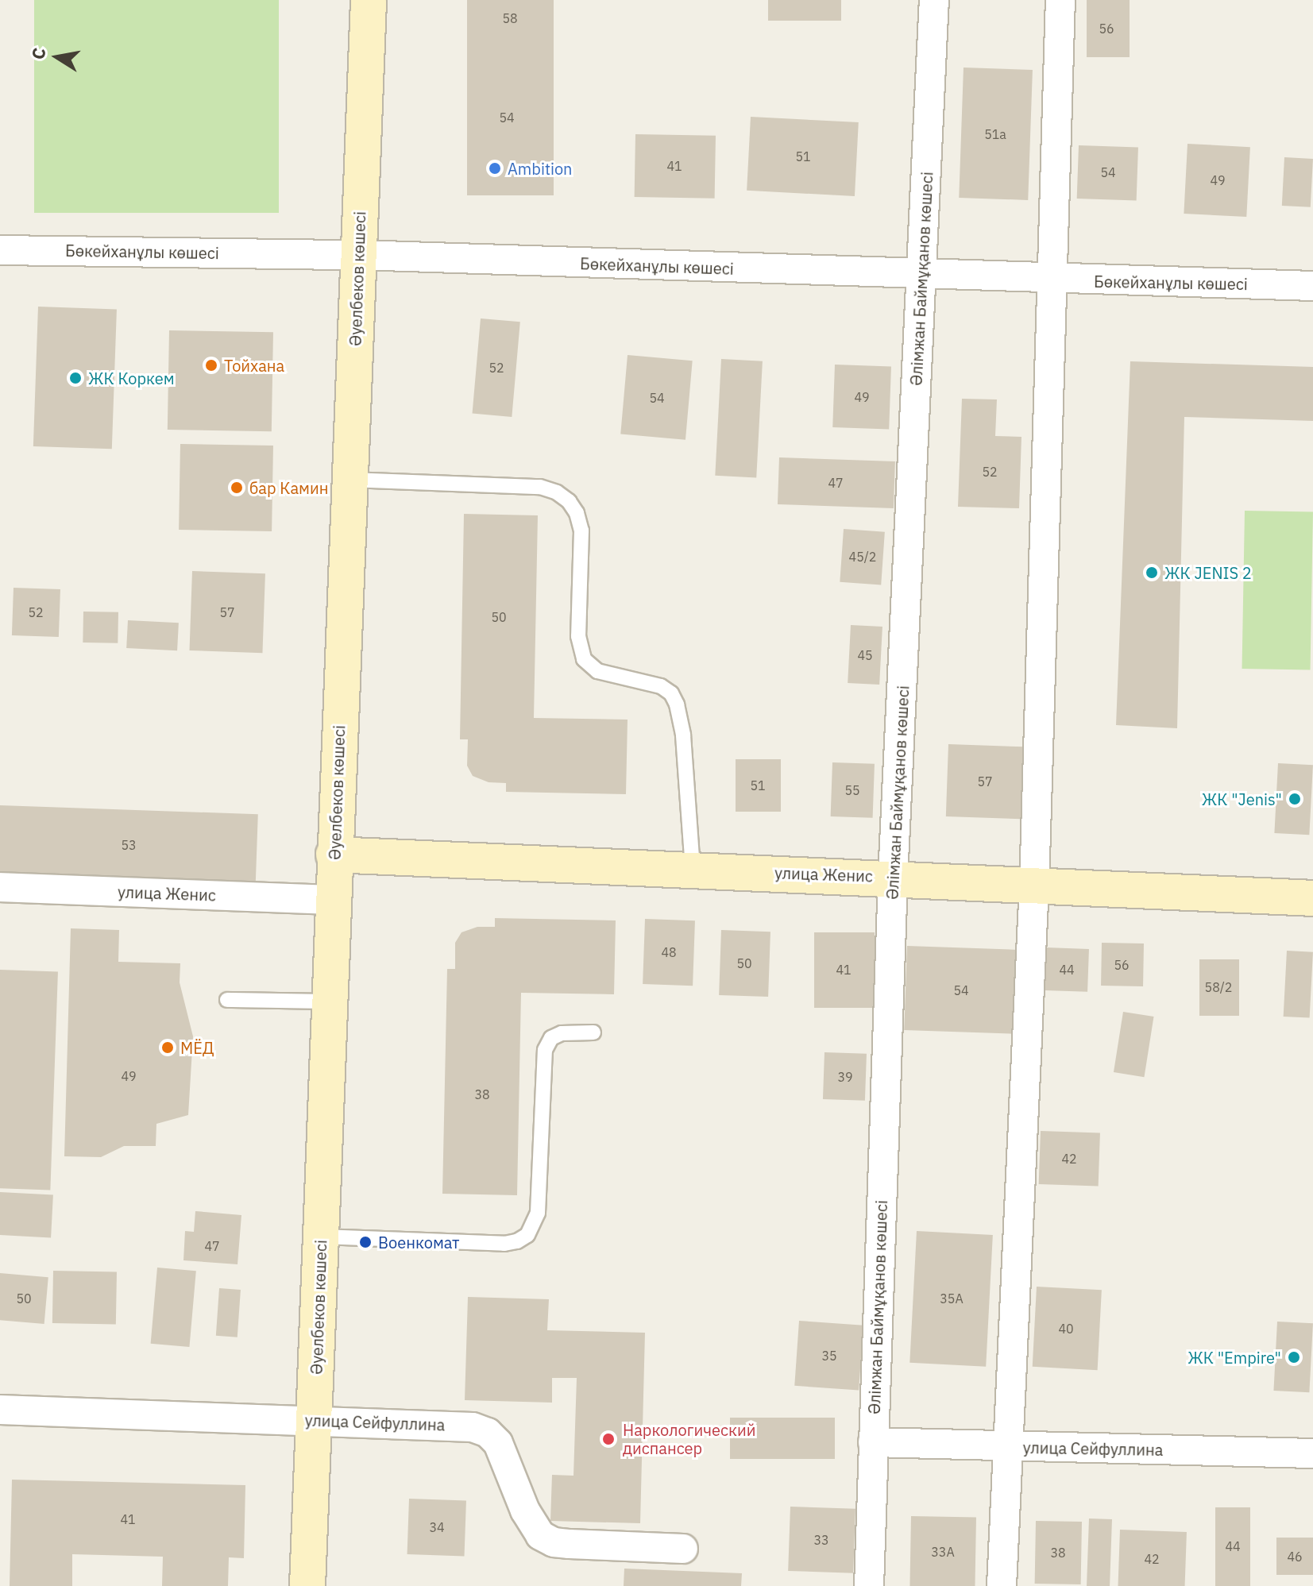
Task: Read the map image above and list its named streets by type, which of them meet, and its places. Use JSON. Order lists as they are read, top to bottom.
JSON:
{
  "streets": {
    "street": [
      "Бөкейханұлы көшесі",
      "Әуелбеков көшесі",
      "Әлімжан Баймұқанов көшесі",
      "улица Женис",
      "улица Сейфуллина"
    ]
  },
  "crossings": [
    ["Бөкейханұлы көшесі", "Әуелбеков көшесі"],
    ["Бөкейханұлы көшесі", "Әлімжан Баймұқанов көшесі"],
    ["Әуелбеков көшесі", "улица Женис"],
    ["Әуелбеков көшесі", "улица Сейфуллина"],
    ["Әлімжан Баймұқанов көшесі", "улица Женис"],
    ["Әлімжан Баймұқанов көшесі", "улица Сейфуллина"]
  ],
  "places": [
    "Ambition",
    "Тойхана",
    "ЖК Коркем",
    "бар Камин",
    "ЖК JENIS 2",
    "ЖК \"Jenis\"",
    "МЁД",
    "Военкомат",
    "ЖК \"Empire\"",
    "Наркологический диспансер"
  ],
  "house_numbers": [
    "58",
    "56",
    "54",
    "51а",
    "51",
    "41",
    "54",
    "49",
    "52",
    "49",
    "54",
    "52",
    "47",
    "45/2",
    "52",
    "57",
    "50",
    "45",
    "57",
    "51",
    "55",
    "53",
    "48",
    "50",
    "56",
    "41",
    "44",
    "58/2",
    "54",
    "49",
    "39",
    "38",
    "42",
    "47",
    "50",
    "35А",
    "40",
    "35",
    "41",
    "34",
    "33",
    "44",
    "33А",
    "38",
    "46",
    "42"
  ],
  "north": "left"
}
